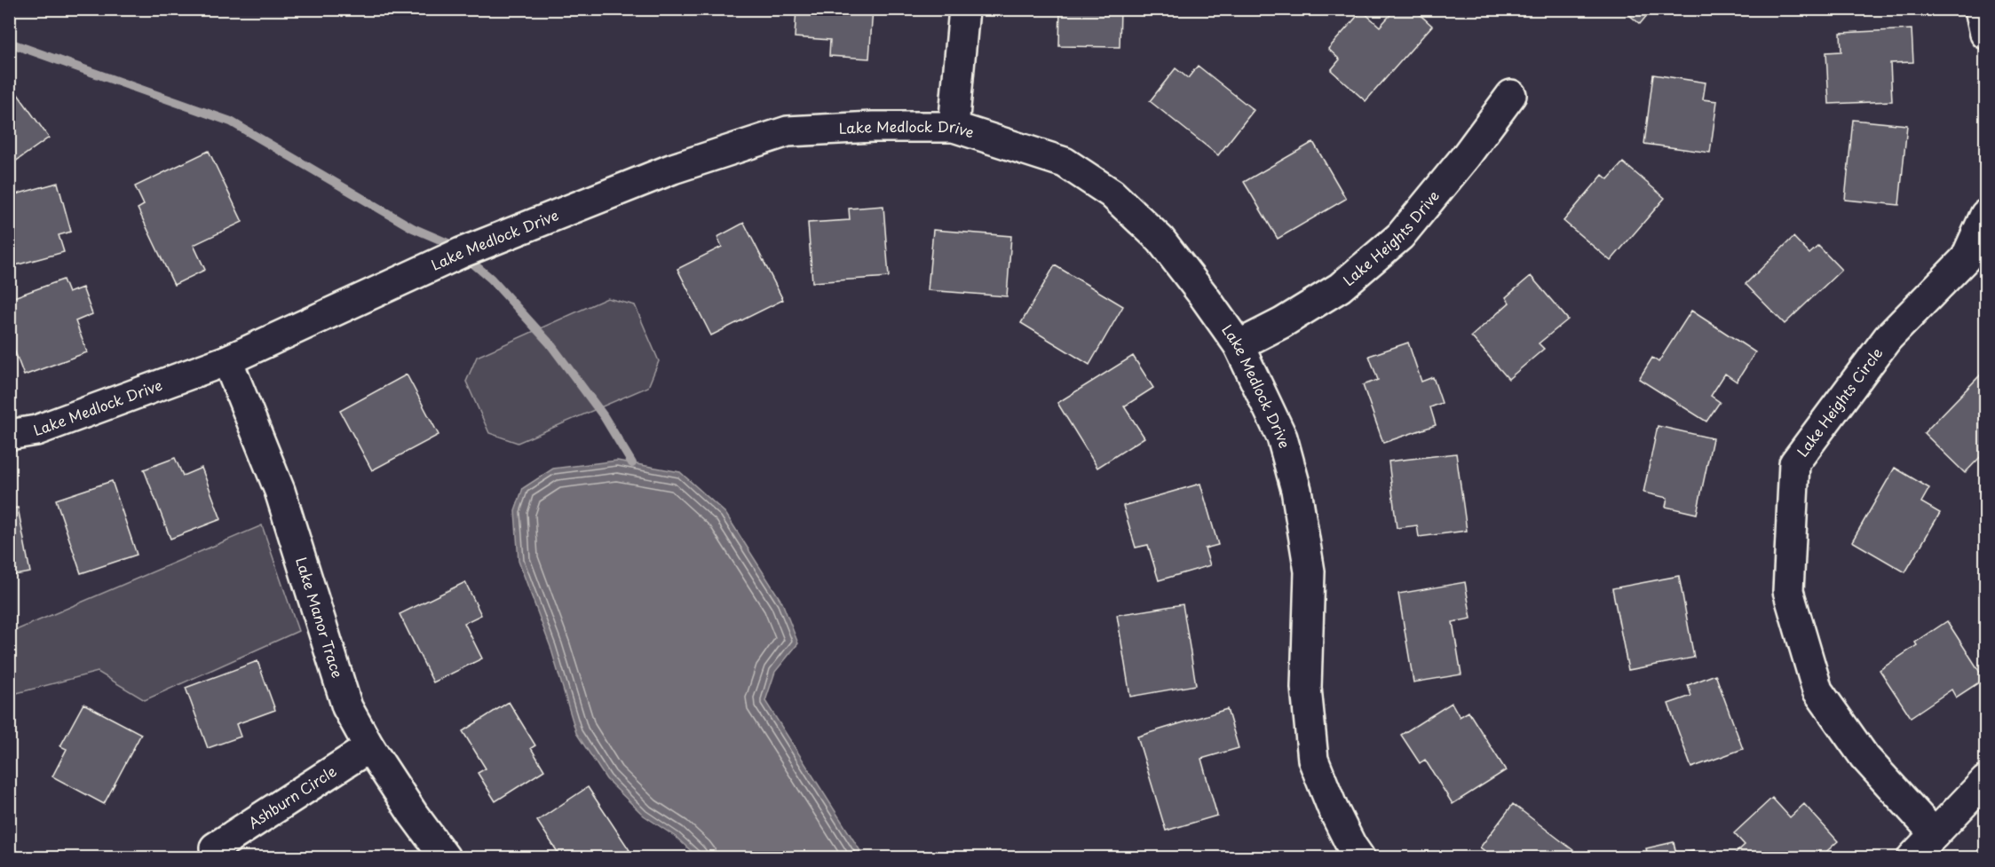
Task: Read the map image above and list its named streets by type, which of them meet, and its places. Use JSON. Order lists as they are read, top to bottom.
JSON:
{
  "streets": {
    "street": [
      "Lake Medlock Drive",
      "Lake Heights Drive",
      "Lake Heights Circle",
      "Lake Manor Trace",
      "Ashburn Circle"
    ]
  },
  "crossings": [
    ["Lake Medlock Drive", "Lake Heights Drive"],
    ["Lake Medlock Drive", "Lake Manor Trace"],
    ["Lake Manor Trace", "Ashburn Circle"]
  ]
}
